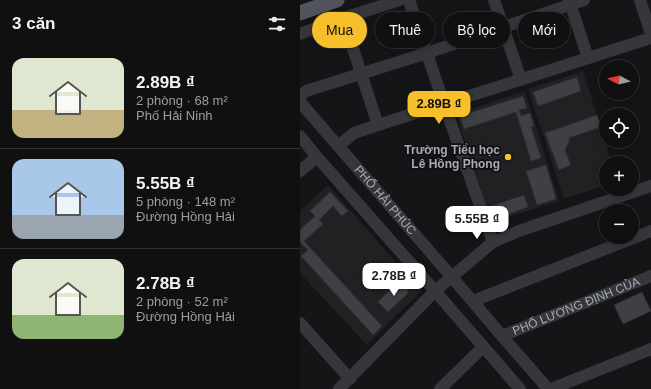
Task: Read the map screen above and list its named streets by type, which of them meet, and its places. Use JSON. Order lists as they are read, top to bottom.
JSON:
{
  "streets": {
    "street": ["PHỐ HẢI PHÚC", "PHỐ LƯƠNG ĐỊNH CỦA"]
  },
  "crossings": [
    ["PHỐ HẢI PHÚC", "PHỐ LƯƠNG ĐỊNH CỦA"]
  ],
  "places": ["Trường Tiểu học Lê Hồng Phong"],
  "north": "left",
  "page": {
    "heading": "3 căn",
    "chip": [
      "Mua",
      "Thuê",
      "Bộ lọc",
      "Mới"
    ],
    "list": [
      {
        "name": "2.89B ₫",
        "note": "2 phòng · 68 m² · Phố Hải Ninh"
      },
      {
        "name": "5.55B ₫",
        "note": "5 phòng · 148 m² · Đường Hồng Hải"
      },
      {
        "name": "2.78B ₫",
        "note": "2 phòng · 52 m² · Đường Hồng Hải"
      }
    ],
    "map_buttons": ["+", "−"],
    "price": ["2.89B ₫", "5.55B ₫", "2.78B ₫"]
  }
}
